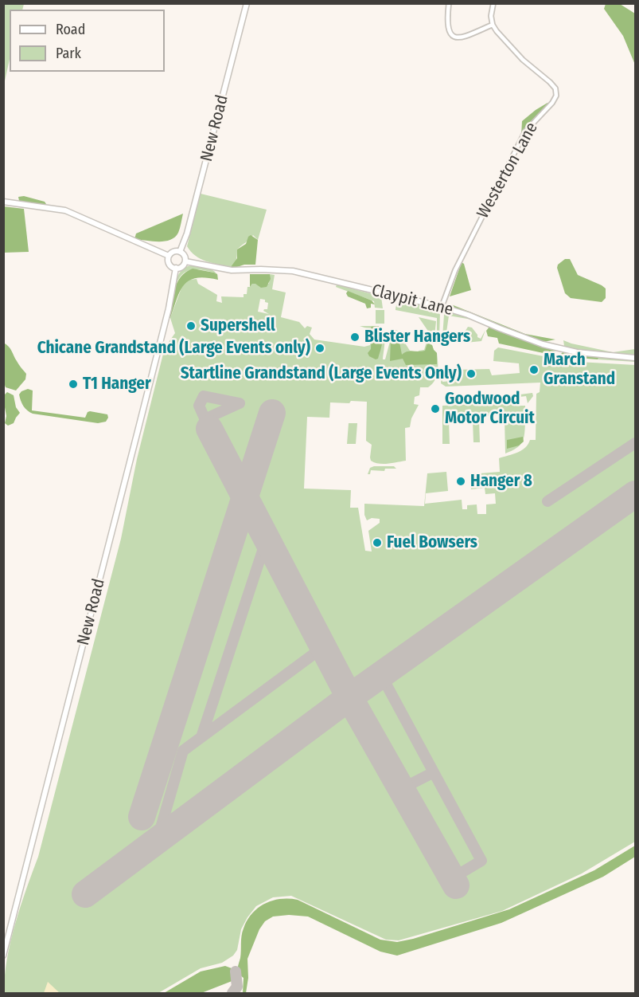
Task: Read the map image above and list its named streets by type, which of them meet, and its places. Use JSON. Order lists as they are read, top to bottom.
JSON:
{
  "streets": {
    "street": ["New Road", "Westerton Lane", "Claypit Lane"]
  },
  "crossings": [
    ["New Road", "Claypit Lane"],
    ["Westerton Lane", "Claypit Lane"]
  ],
  "places": [
    "Supershell",
    "Blister Hangers",
    "Chicane Grandstand (Large Events only)",
    "March Granstand",
    "Startline Grandstand (Large Events Only)",
    "T1 Hanger",
    "Goodwood Motor Circuit",
    "Hanger 8",
    "Fuel Bowsers"
  ],
  "legend": ["Road", "Park"]
}
